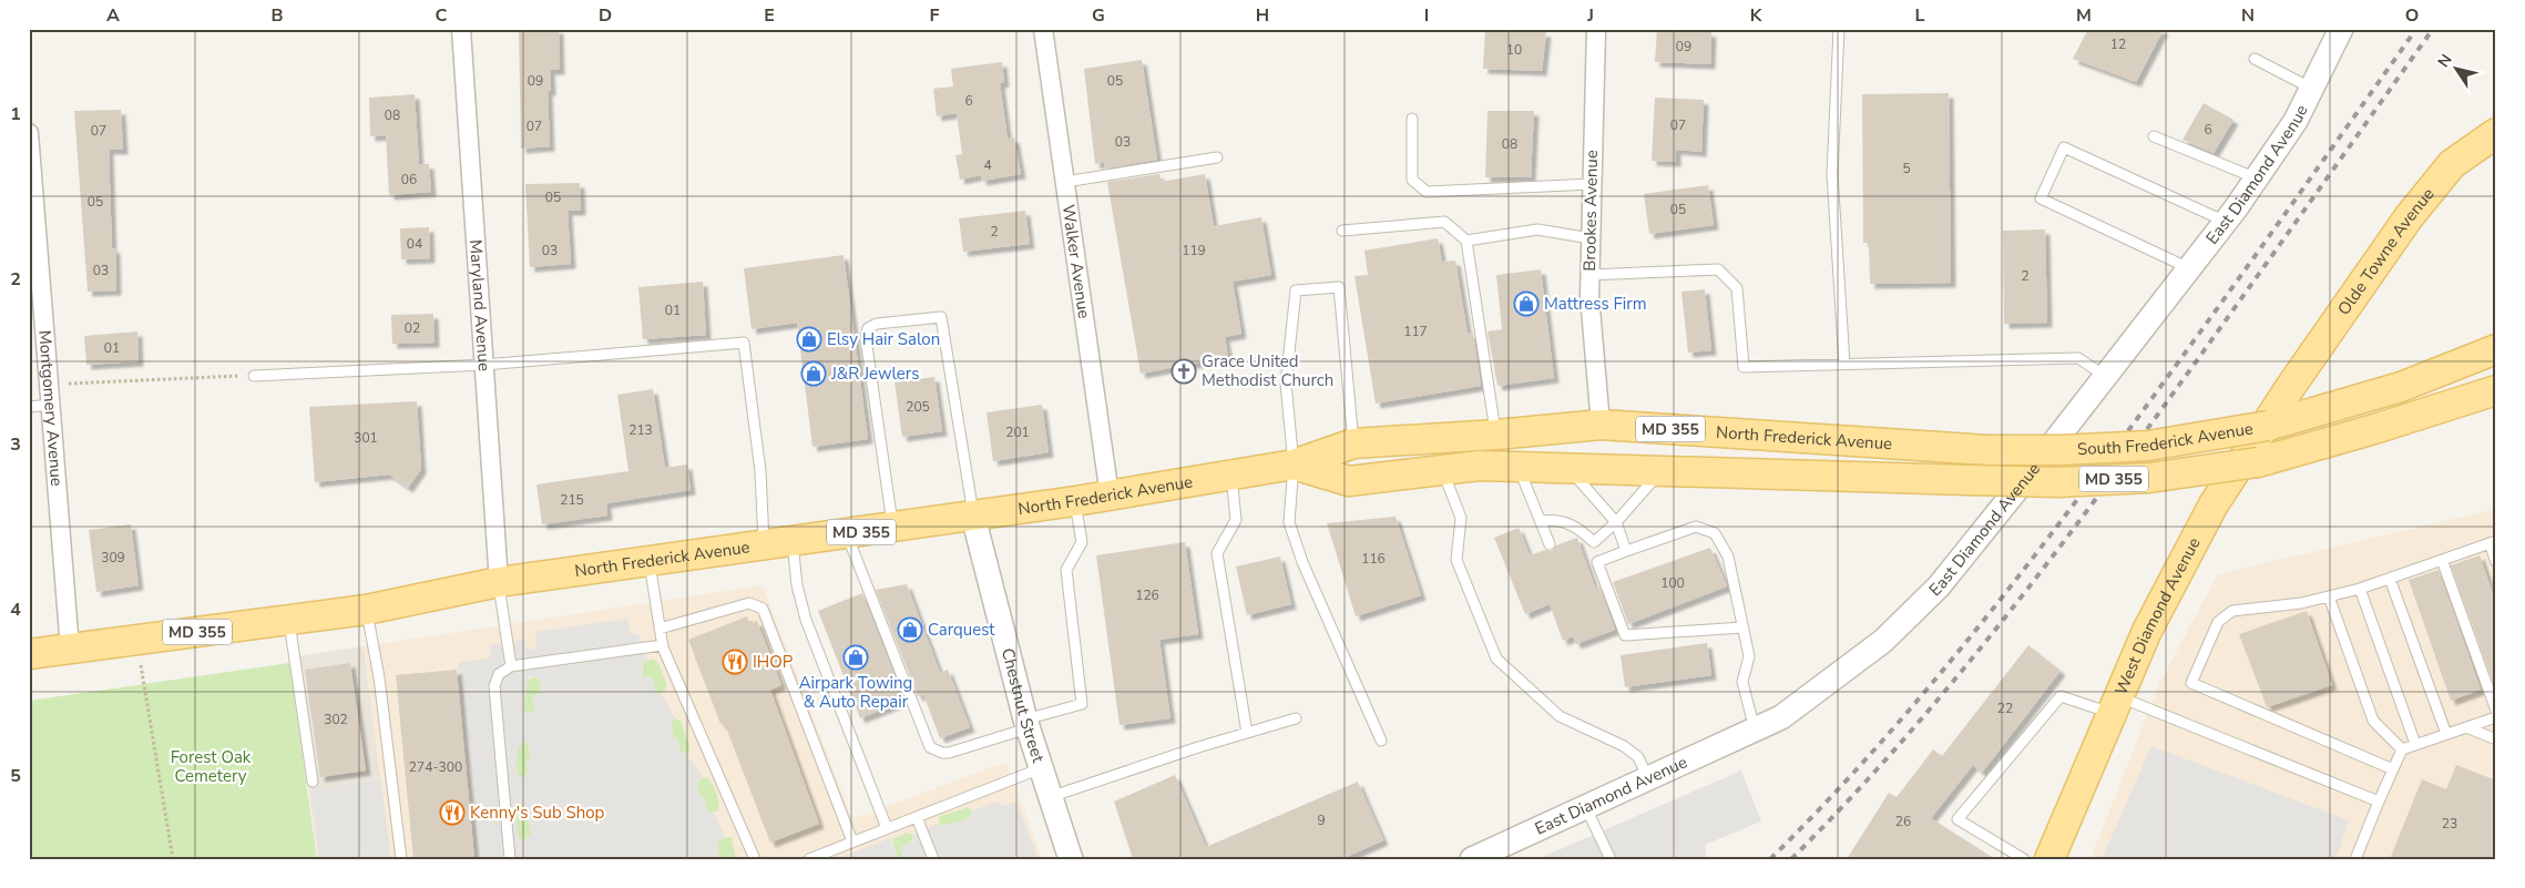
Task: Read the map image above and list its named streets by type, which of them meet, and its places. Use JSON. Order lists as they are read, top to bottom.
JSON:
{
  "streets": {
    "main road": [
      "Olde Towne Avenue",
      "MD 355",
      "North Frederick Avenue",
      "South Frederick Avenue",
      "West Diamond Avenue"
    ],
    "street": [
      "East Diamond Avenue",
      "Brookes Avenue",
      "Walker Avenue",
      "Maryland Avenue",
      "Montgomery Avenue",
      "Chestnut Street"
    ]
  },
  "crossings": [
    ["Brookes Avenue", "North Frederick Avenue"],
    ["Olde Towne Avenue", "West Diamond Avenue"],
    ["Walker Avenue", "North Frederick Avenue"],
    ["Maryland Avenue", "North Frederick Avenue"],
    ["Montgomery Avenue", "North Frederick Avenue"],
    ["North Frederick Avenue", "South Frederick Avenue"],
    ["North Frederick Avenue", "Chestnut Street"]
  ],
  "parks": ["Forest Oak Cemetery"],
  "places": {
    "shop": [
      "Mattress Firm",
      "Elsy Hair Salon",
      "J&R Jewlers",
      "Carquest",
      "Airpark Towing & Auto Repair"
    ],
    "church": ["Grace United Methodist Church"],
    "restaurant": ["IHOP", "Kenny's Sub Shop"]
  },
  "house_numbers": [
    "12",
    "09",
    "10",
    "09",
    "05",
    "6",
    "08",
    "07",
    "07",
    "6",
    "07",
    "03",
    "08",
    "4",
    "5",
    "06",
    "05",
    "05",
    "05",
    "2",
    "04",
    "03",
    "119",
    "03",
    "2",
    "01",
    "02",
    "117",
    "01",
    "205",
    "213",
    "201",
    "301",
    "215",
    "309",
    "116",
    "100",
    "126",
    "22",
    "302",
    "274-300",
    "9",
    "26",
    "23"
  ],
  "north": "top left",
  "grid": {
    "columns": [
      "A",
      "B",
      "C",
      "D",
      "E",
      "F",
      "G",
      "H",
      "I",
      "J",
      "K",
      "L",
      "M",
      "N",
      "O"
    ],
    "rows": [
      "1",
      "2",
      "3",
      "4",
      "5"
    ]
  }
}
